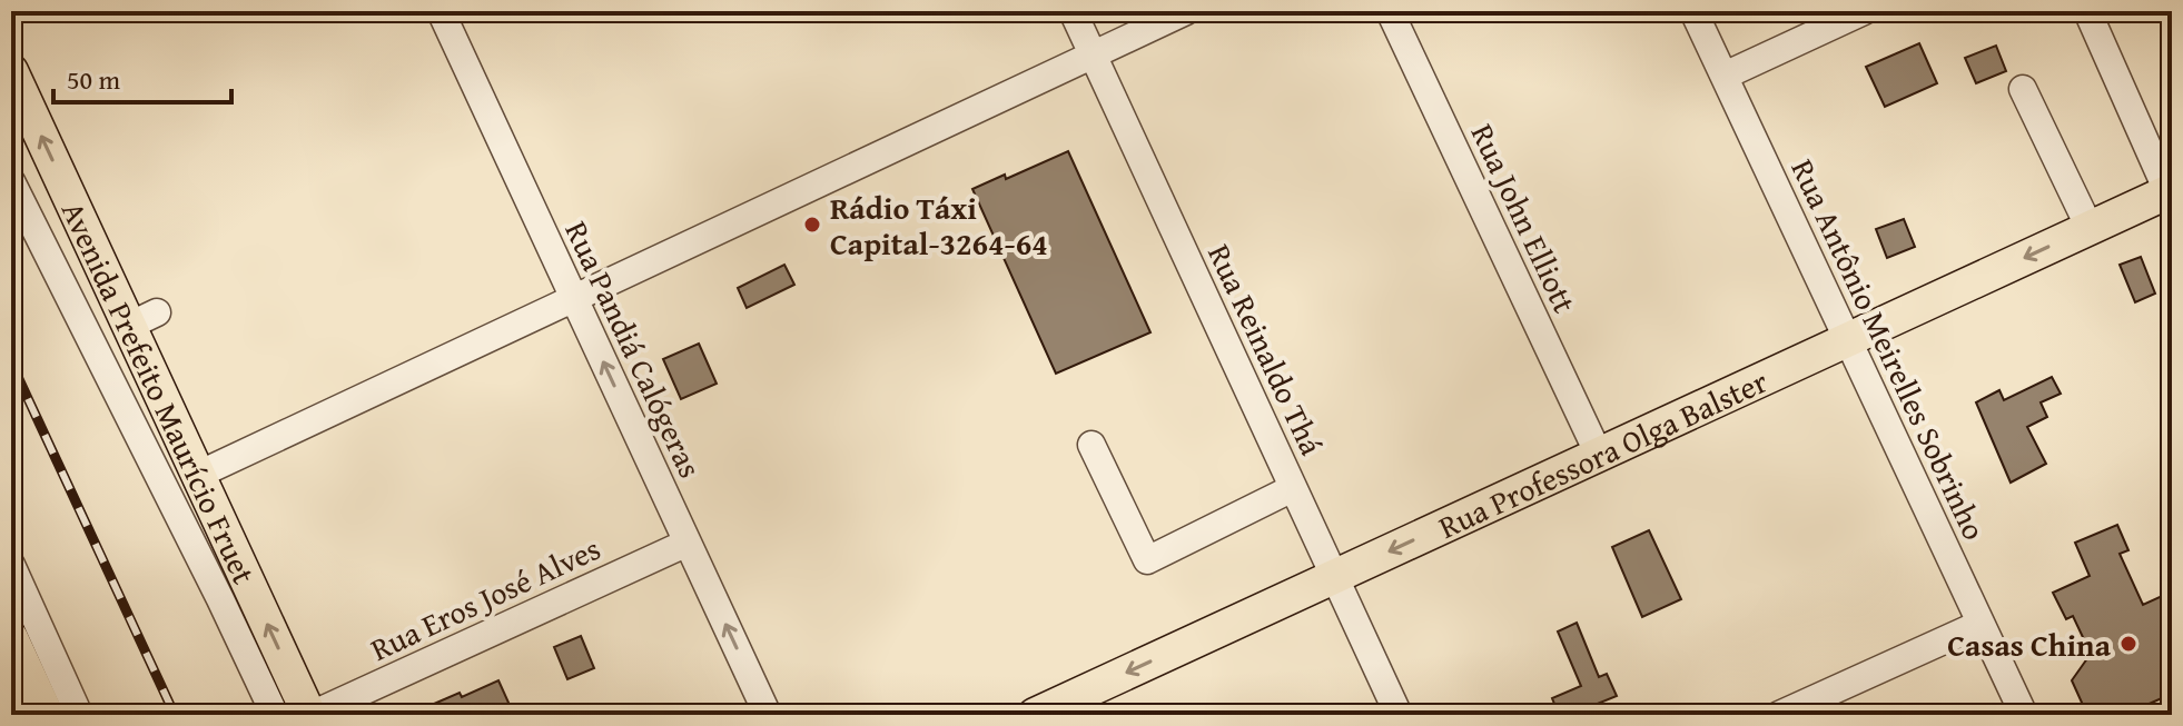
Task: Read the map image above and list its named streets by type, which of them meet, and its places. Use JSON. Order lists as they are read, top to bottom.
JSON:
{
  "streets": {
    "main road": ["Avenida Prefeito Maurício Fruet", "Rua Professora Olga Balster"],
    "street": [
      "Rua John Elliott",
      "Rua Pandiá Calógeras",
      "Rua Reinaldo Thá",
      "Rua Antônio Meirelles Sobrinho",
      "Rua Eros José Alves"
    ]
  },
  "crossings": [
    ["Rua John Elliott", "Rua Professora Olga Balster"],
    ["Rua Pandiá Calógeras", "Rua Eros José Alves"],
    ["Rua Reinaldo Thá", "Rua Professora Olga Balster"],
    ["Rua Antônio Meirelles Sobrinho", "Rua Professora Olga Balster"],
    ["Avenida Prefeito Maurício Fruet", "Rua Eros José Alves"]
  ],
  "one_way": ["Rua Pandiá Calógeras", "Avenida Prefeito Maurício Fruet", "Rua Professora Olga Balster"],
  "places": ["Rádio Táxi Capital-3264-64", "Casas China"],
  "scale_bar": "50 m"
}
